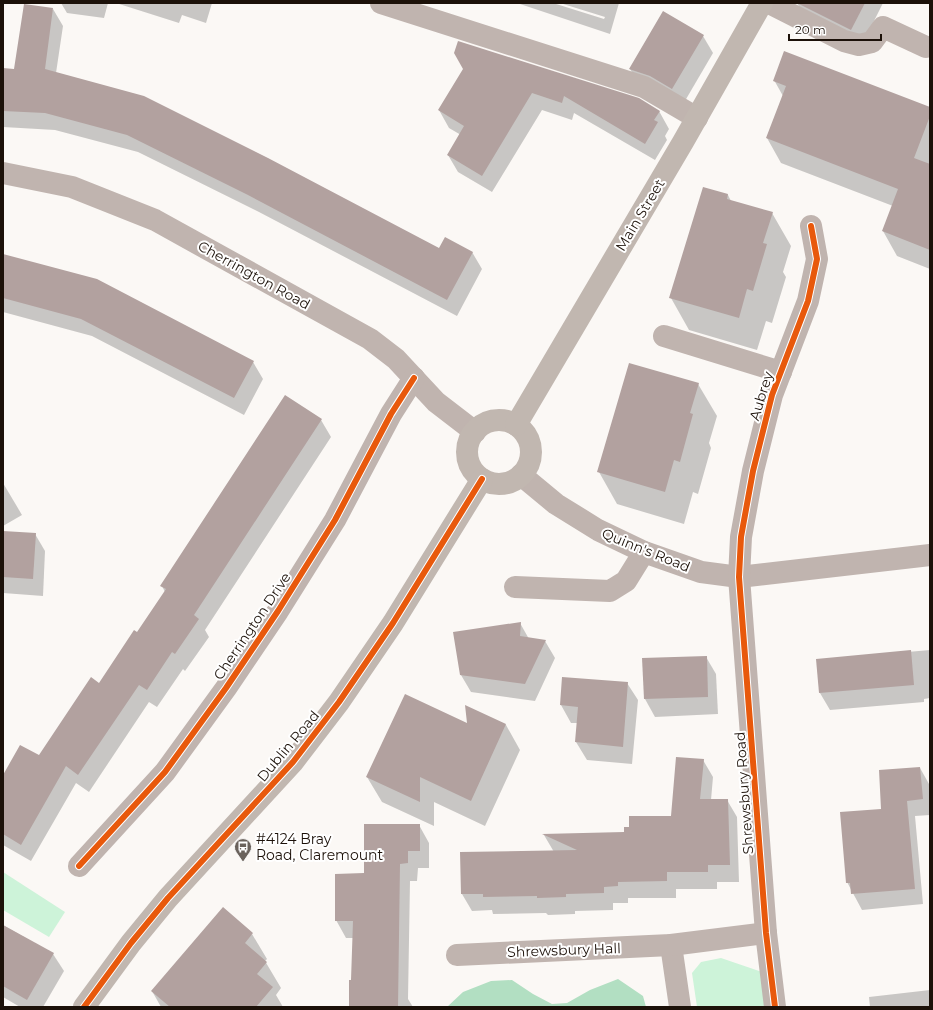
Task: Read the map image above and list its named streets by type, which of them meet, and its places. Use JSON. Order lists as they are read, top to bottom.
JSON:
{
  "streets": {
    "main road": ["Main Street", "Dublin Road"],
    "street": [
      "Cherrington Road",
      "Aubrey",
      "Quinn's Road",
      "Cherrington Drive",
      "Shrewsbury Road",
      "Shrewsbury Hall"
    ]
  },
  "crossings": [
    ["Main Street", "Cherrington Road"],
    ["Main Street", "Quinn's Road"],
    ["Main Street", "Dublin Road"],
    ["Cherrington Road", "Quinn's Road"],
    ["Cherrington Road", "Cherrington Drive"],
    ["Cherrington Road", "Dublin Road"],
    ["Aubrey", "Quinn's Road"],
    ["Aubrey", "Shrewsbury Road"],
    ["Quinn's Road", "Dublin Road"],
    ["Quinn's Road", "Shrewsbury Road"],
    ["Shrewsbury Road", "Shrewsbury Hall"]
  ],
  "places": {
    "bus stop": ["#4124 Bray Road, Claremount"]
  },
  "scale_bar": "20 m"
}
